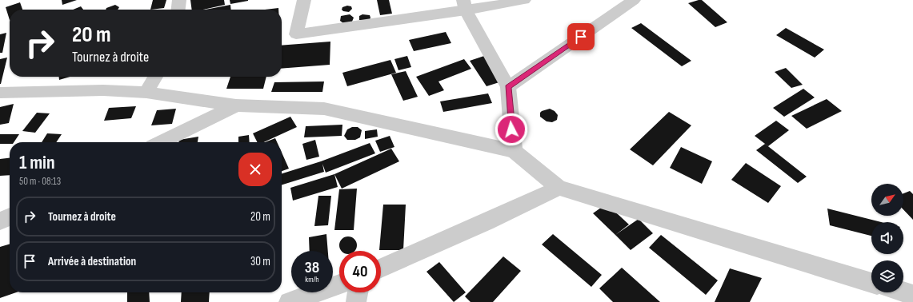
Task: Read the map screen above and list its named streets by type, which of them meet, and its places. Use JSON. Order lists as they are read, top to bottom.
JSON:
{
  "north": "top right",
  "page": {
    "turn": ["20 m", "Tournez à droite"],
    "heading": ["1 min", "50 m · 08:13"],
    "list": [
      {
        "name": "Tournez à droite",
        "value": "20 m"
      },
      {
        "name": "Arrivée à destination",
        "value": "30 m"
      }
    ],
    "speed": "38 km/h",
    "limit": "40"
  }
}
